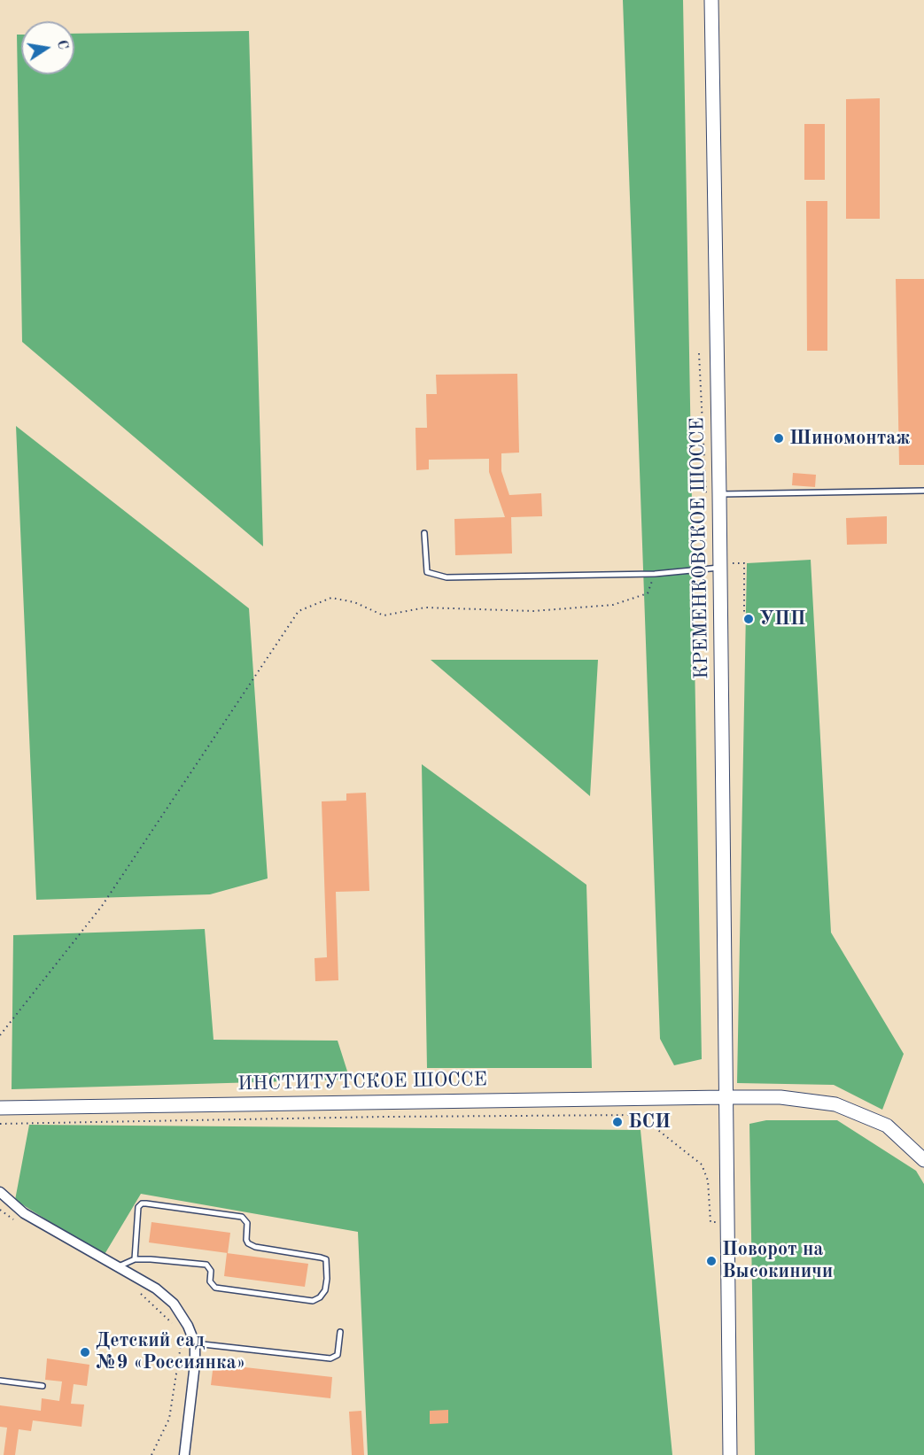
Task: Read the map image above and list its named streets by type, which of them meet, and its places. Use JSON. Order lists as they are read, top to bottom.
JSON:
{
  "streets": {
    "main road": ["КРЕМЕНКОВСКОЕ ШОССЕ", "ИНСТИТУТСКОЕ ШОССЕ"]
  },
  "crossings": [
    ["КРЕМЕНКОВСКОЕ ШОССЕ", "ИНСТИТУТСКОЕ ШОССЕ"]
  ],
  "places": [
    "Шиномонтаж",
    "УПП",
    "БСИ",
    "Поворот на Высокиничи",
    "Детcкий сад №9 «Россиянка»"
  ],
  "north": "right"
}
